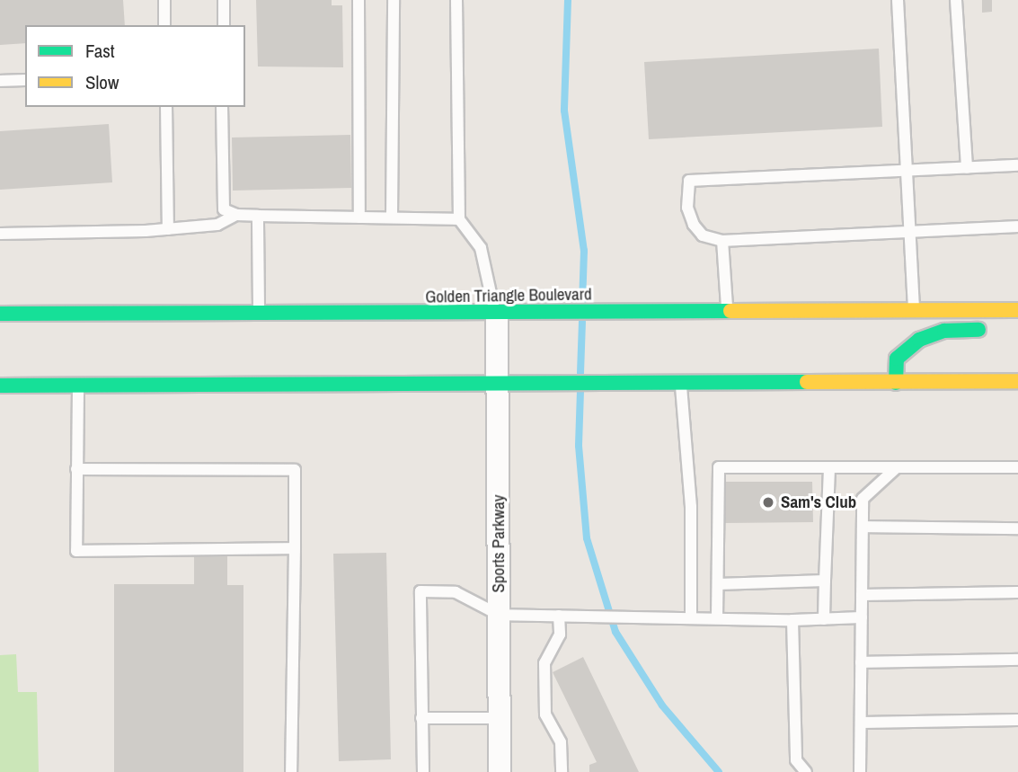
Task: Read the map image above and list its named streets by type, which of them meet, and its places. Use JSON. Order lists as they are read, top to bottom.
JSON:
{
  "streets": {
    "main road": ["Golden Triangle Boulevard"],
    "street": ["Sports Parkway"]
  },
  "crossings": [
    ["Golden Triangle Boulevard", "Sports Parkway"]
  ],
  "places": ["Sam's Club"],
  "legend": ["Fast", "Slow"]
}
